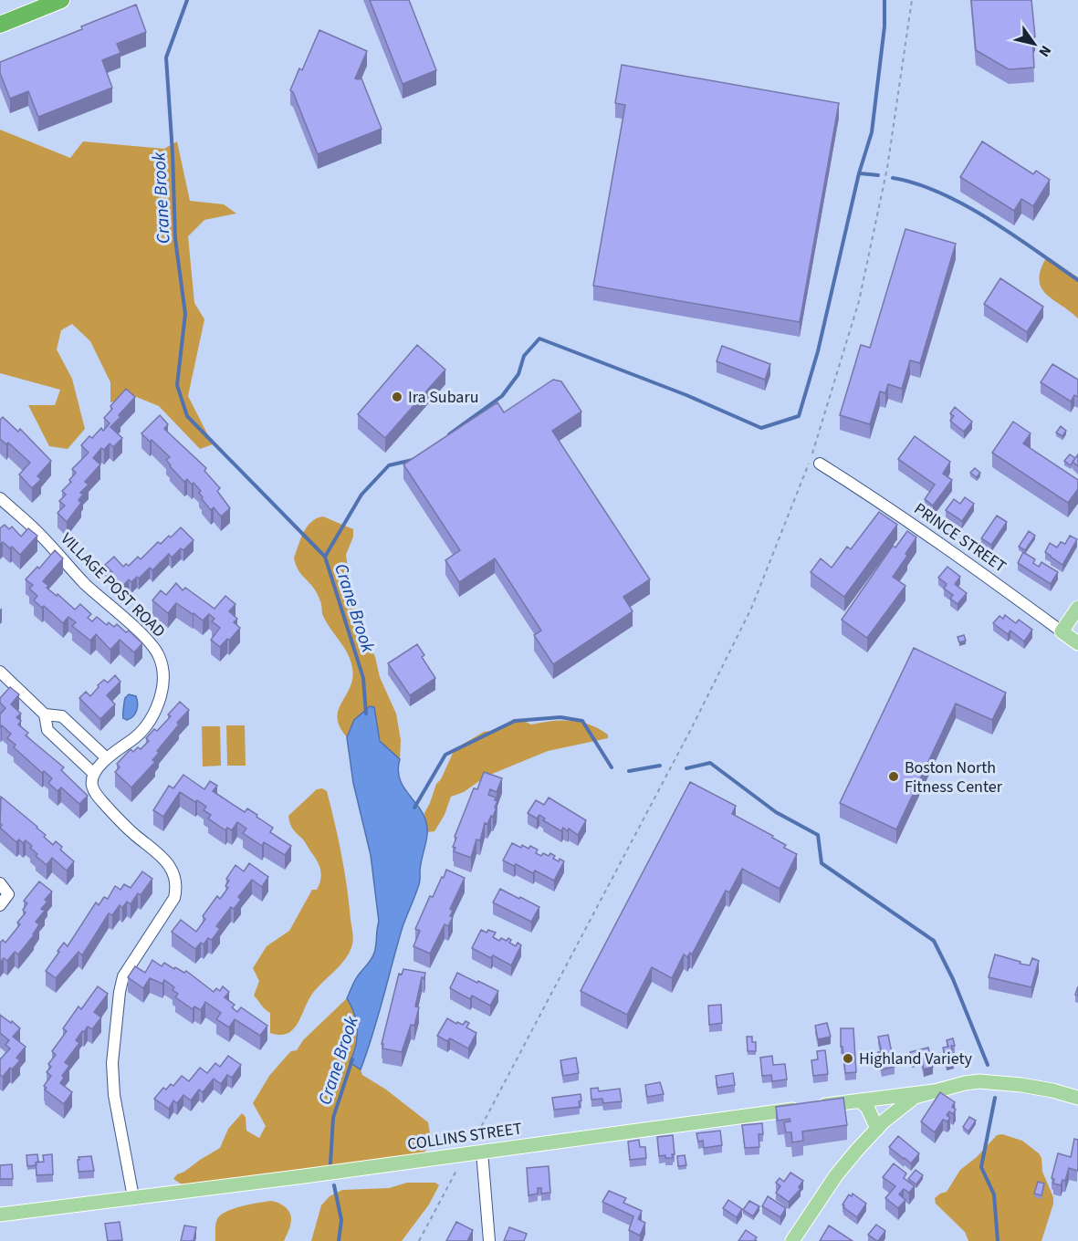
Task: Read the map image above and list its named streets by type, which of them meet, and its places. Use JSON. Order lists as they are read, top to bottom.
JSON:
{
  "streets": {
    "main road": ["PRINCE STREET", "COLLINS STREET"],
    "street": ["VILLAGE POST ROAD"]
  },
  "water": ["Crane Brook"],
  "places": ["Ira Subaru", "Boston North Fitness Center", "Highland Variety"],
  "north": "bottom right"
}
